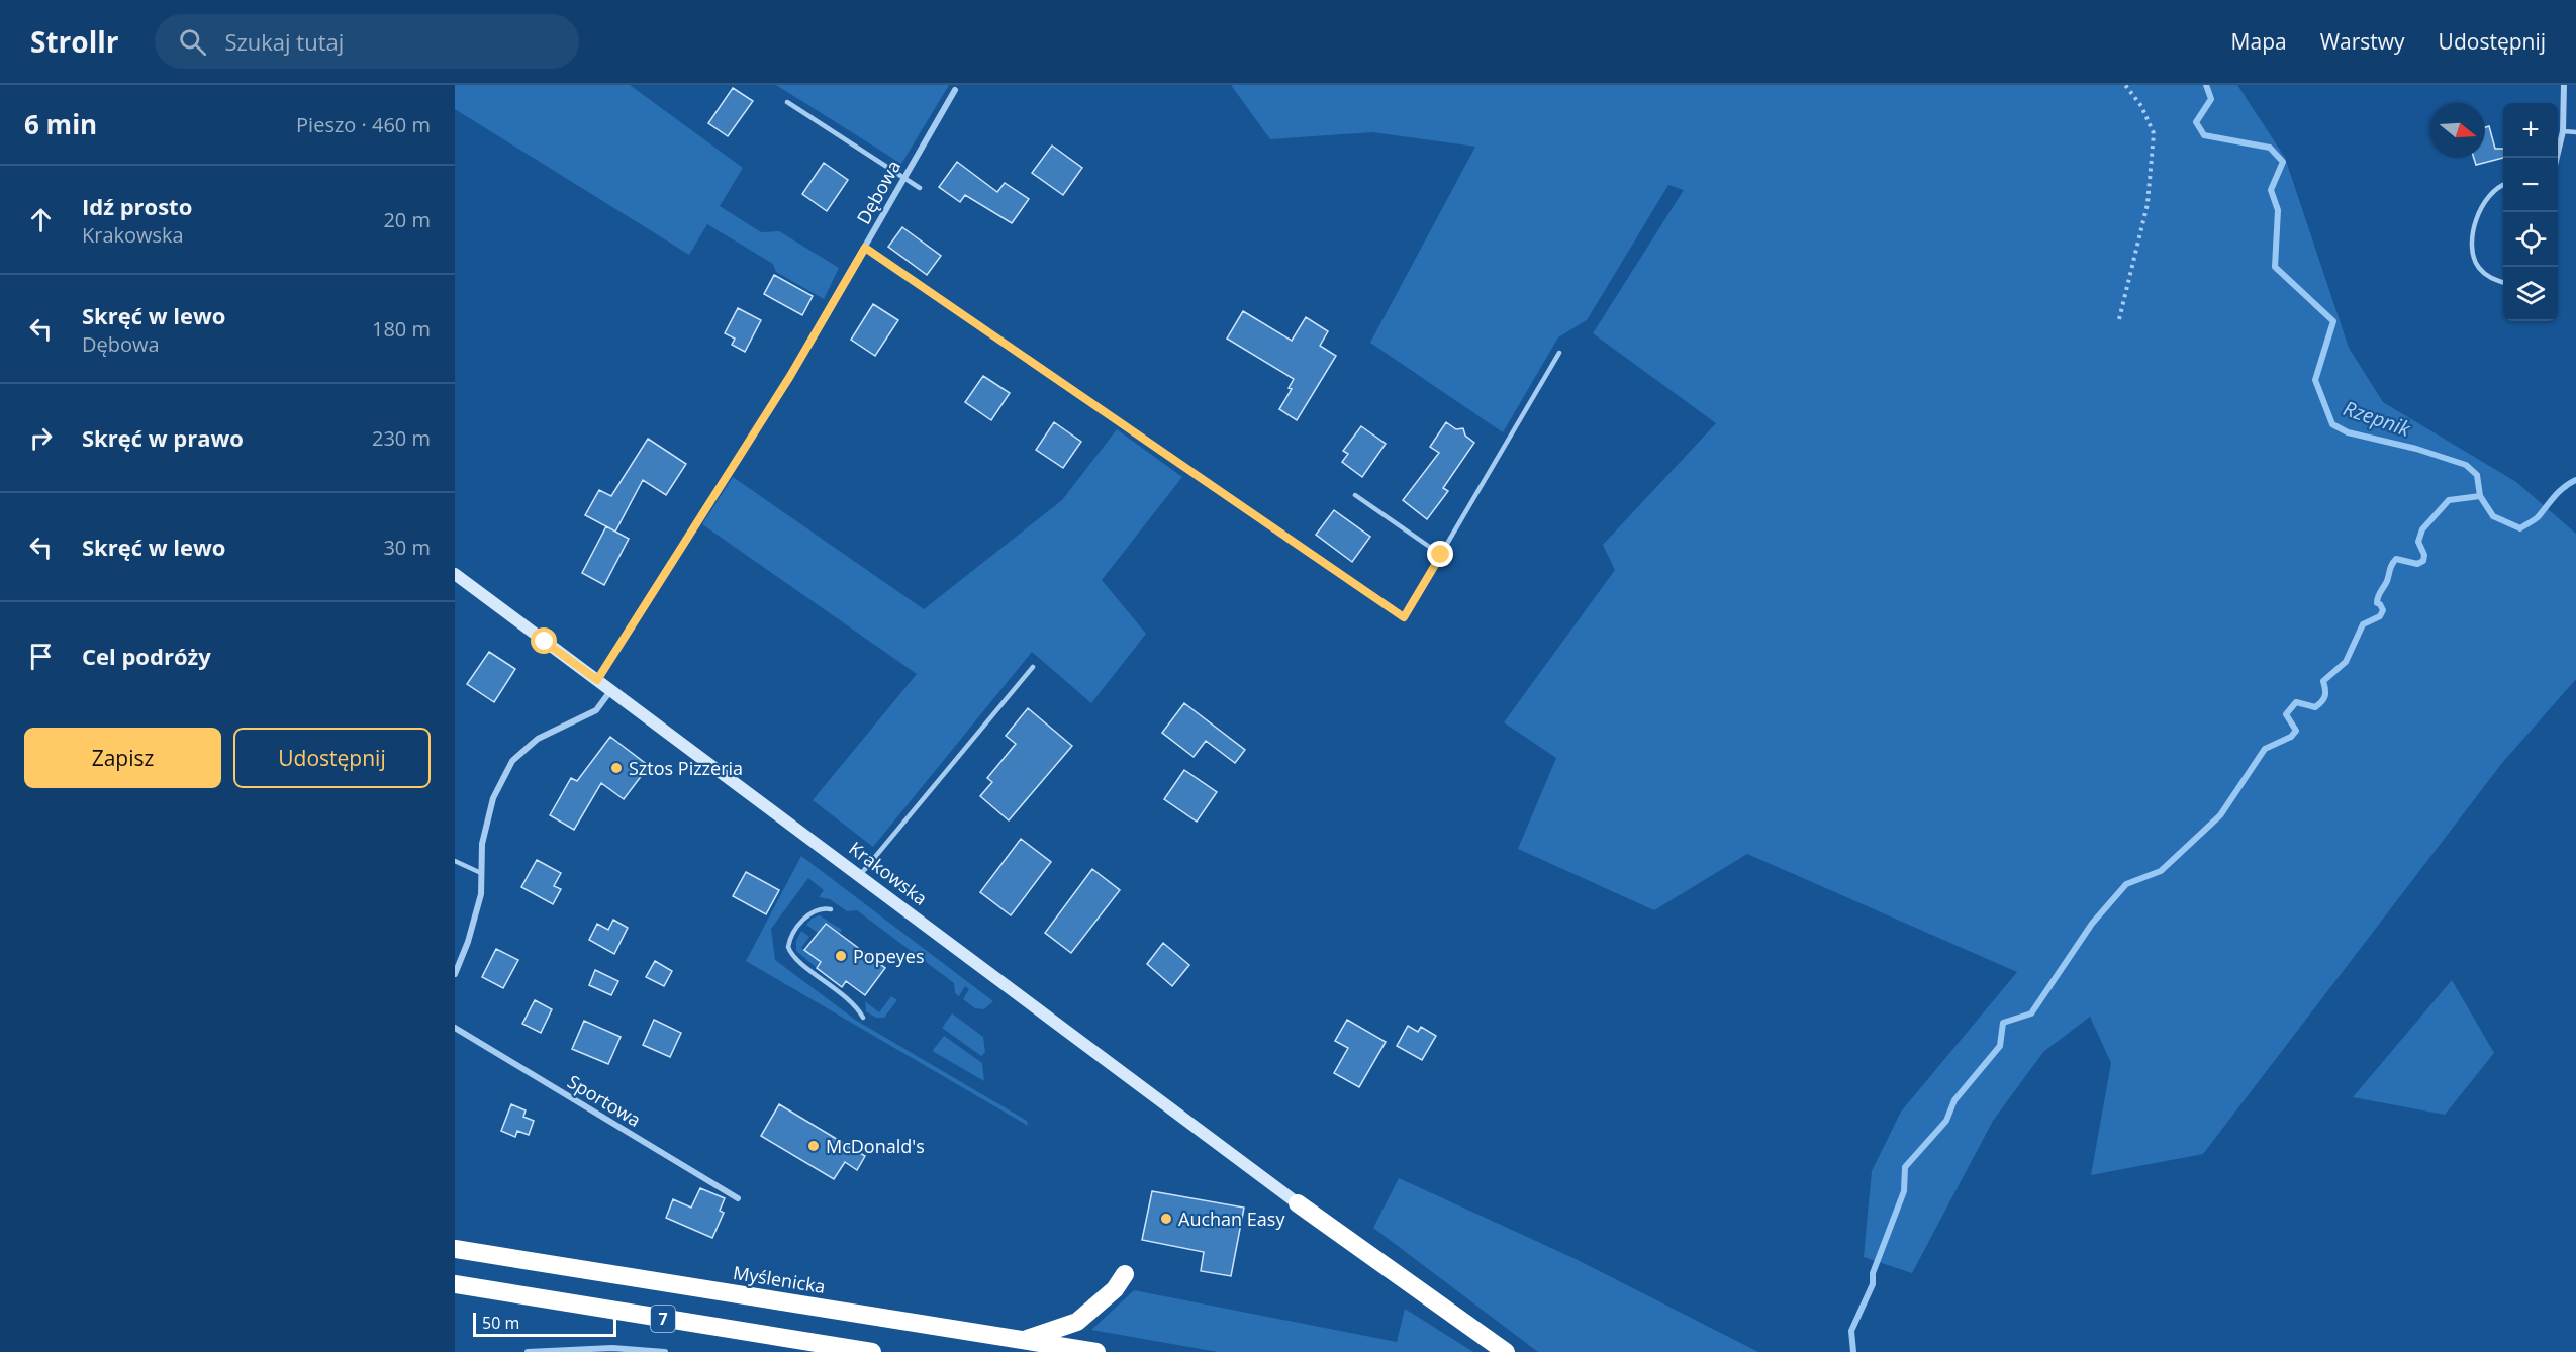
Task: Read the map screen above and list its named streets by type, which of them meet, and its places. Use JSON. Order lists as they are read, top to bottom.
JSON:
{
  "streets": {
    "highway": ["Myślenicka", "7"],
    "street": ["Dębowa", "Krakowska", "Sportowa"]
  },
  "crossings": [
    ["Dębowa", "Krakowska"]
  ],
  "water": ["Rzepnik"],
  "places": [
    "Sztos Pizzeria",
    "Popeyes",
    "McDonald's",
    "Auchan Easy"
  ],
  "scale_bar": "50 m",
  "north": "right",
  "page": {
    "header": "Strollr",
    "search": "Szukaj tutaj",
    "nav": ["Mapa", "Warstwy", "Udostępnij"],
    "heading": ["6 min", "Pieszo · 460 m"],
    "map_buttons": ["+", "−"],
    "list": [
      ["Idź prosto", "Krakowska", "20 m"],
      ["Skręć w lewo", "Dębowa", "180 m"],
      ["Skręć w prawo", "230 m"],
      ["Skręć w lewo", "30 m"],
      "Cel podróży"
    ],
    "buttons": ["Zapisz", "Udostępnij"],
    "scale": "50 m"
  }
}
